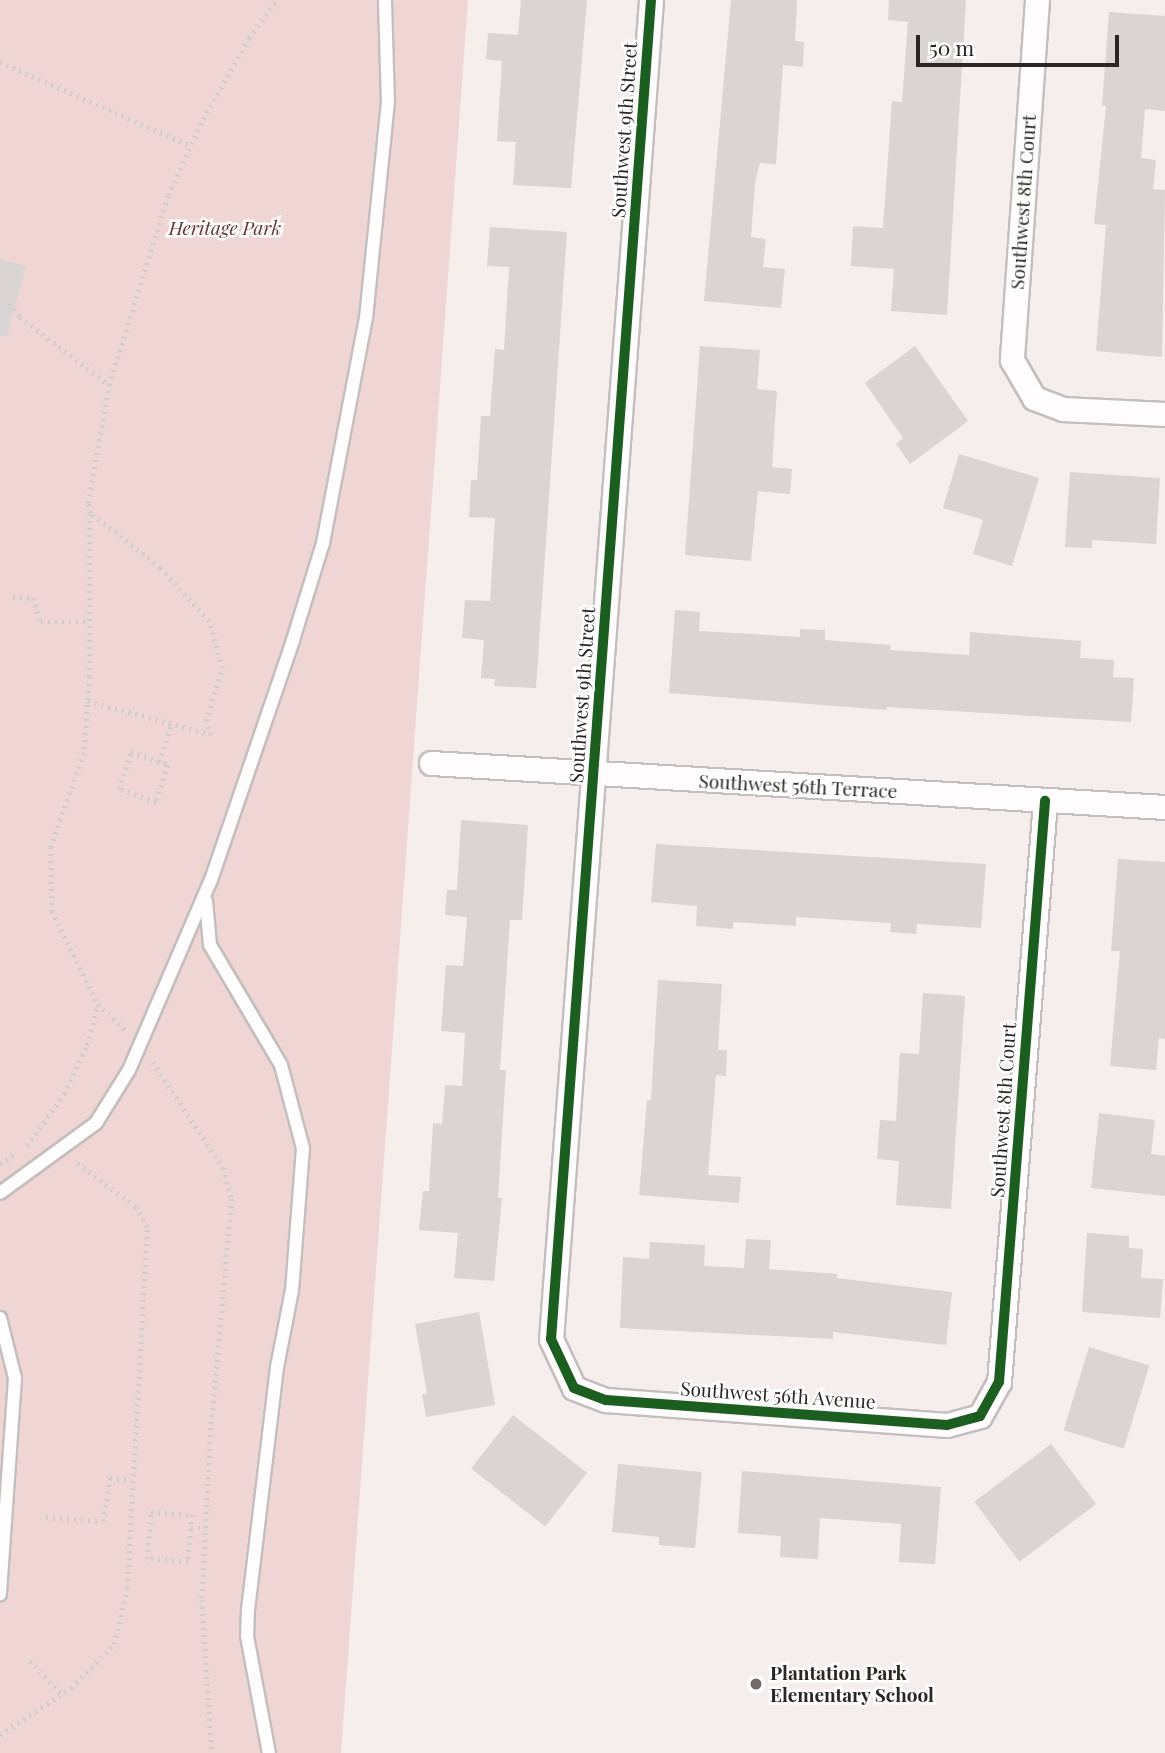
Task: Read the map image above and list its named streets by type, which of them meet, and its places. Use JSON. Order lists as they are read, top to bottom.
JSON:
{
  "streets": {
    "street": [
      "Southwest 9th Street",
      "Southwest 8th Court",
      "Southwest 56th Terrace",
      "Southwest 56th Avenue"
    ]
  },
  "crossings": [
    ["Southwest 9th Street", "Southwest 56th Terrace"],
    ["Southwest 9th Street", "Southwest 56th Avenue"],
    ["Southwest 8th Court", "Southwest 56th Terrace"],
    ["Southwest 8th Court", "Southwest 56th Avenue"]
  ],
  "parks": ["Heritage Park"],
  "places": ["Plantation Park Elementary School"],
  "scale_bar": "50 m"
}
